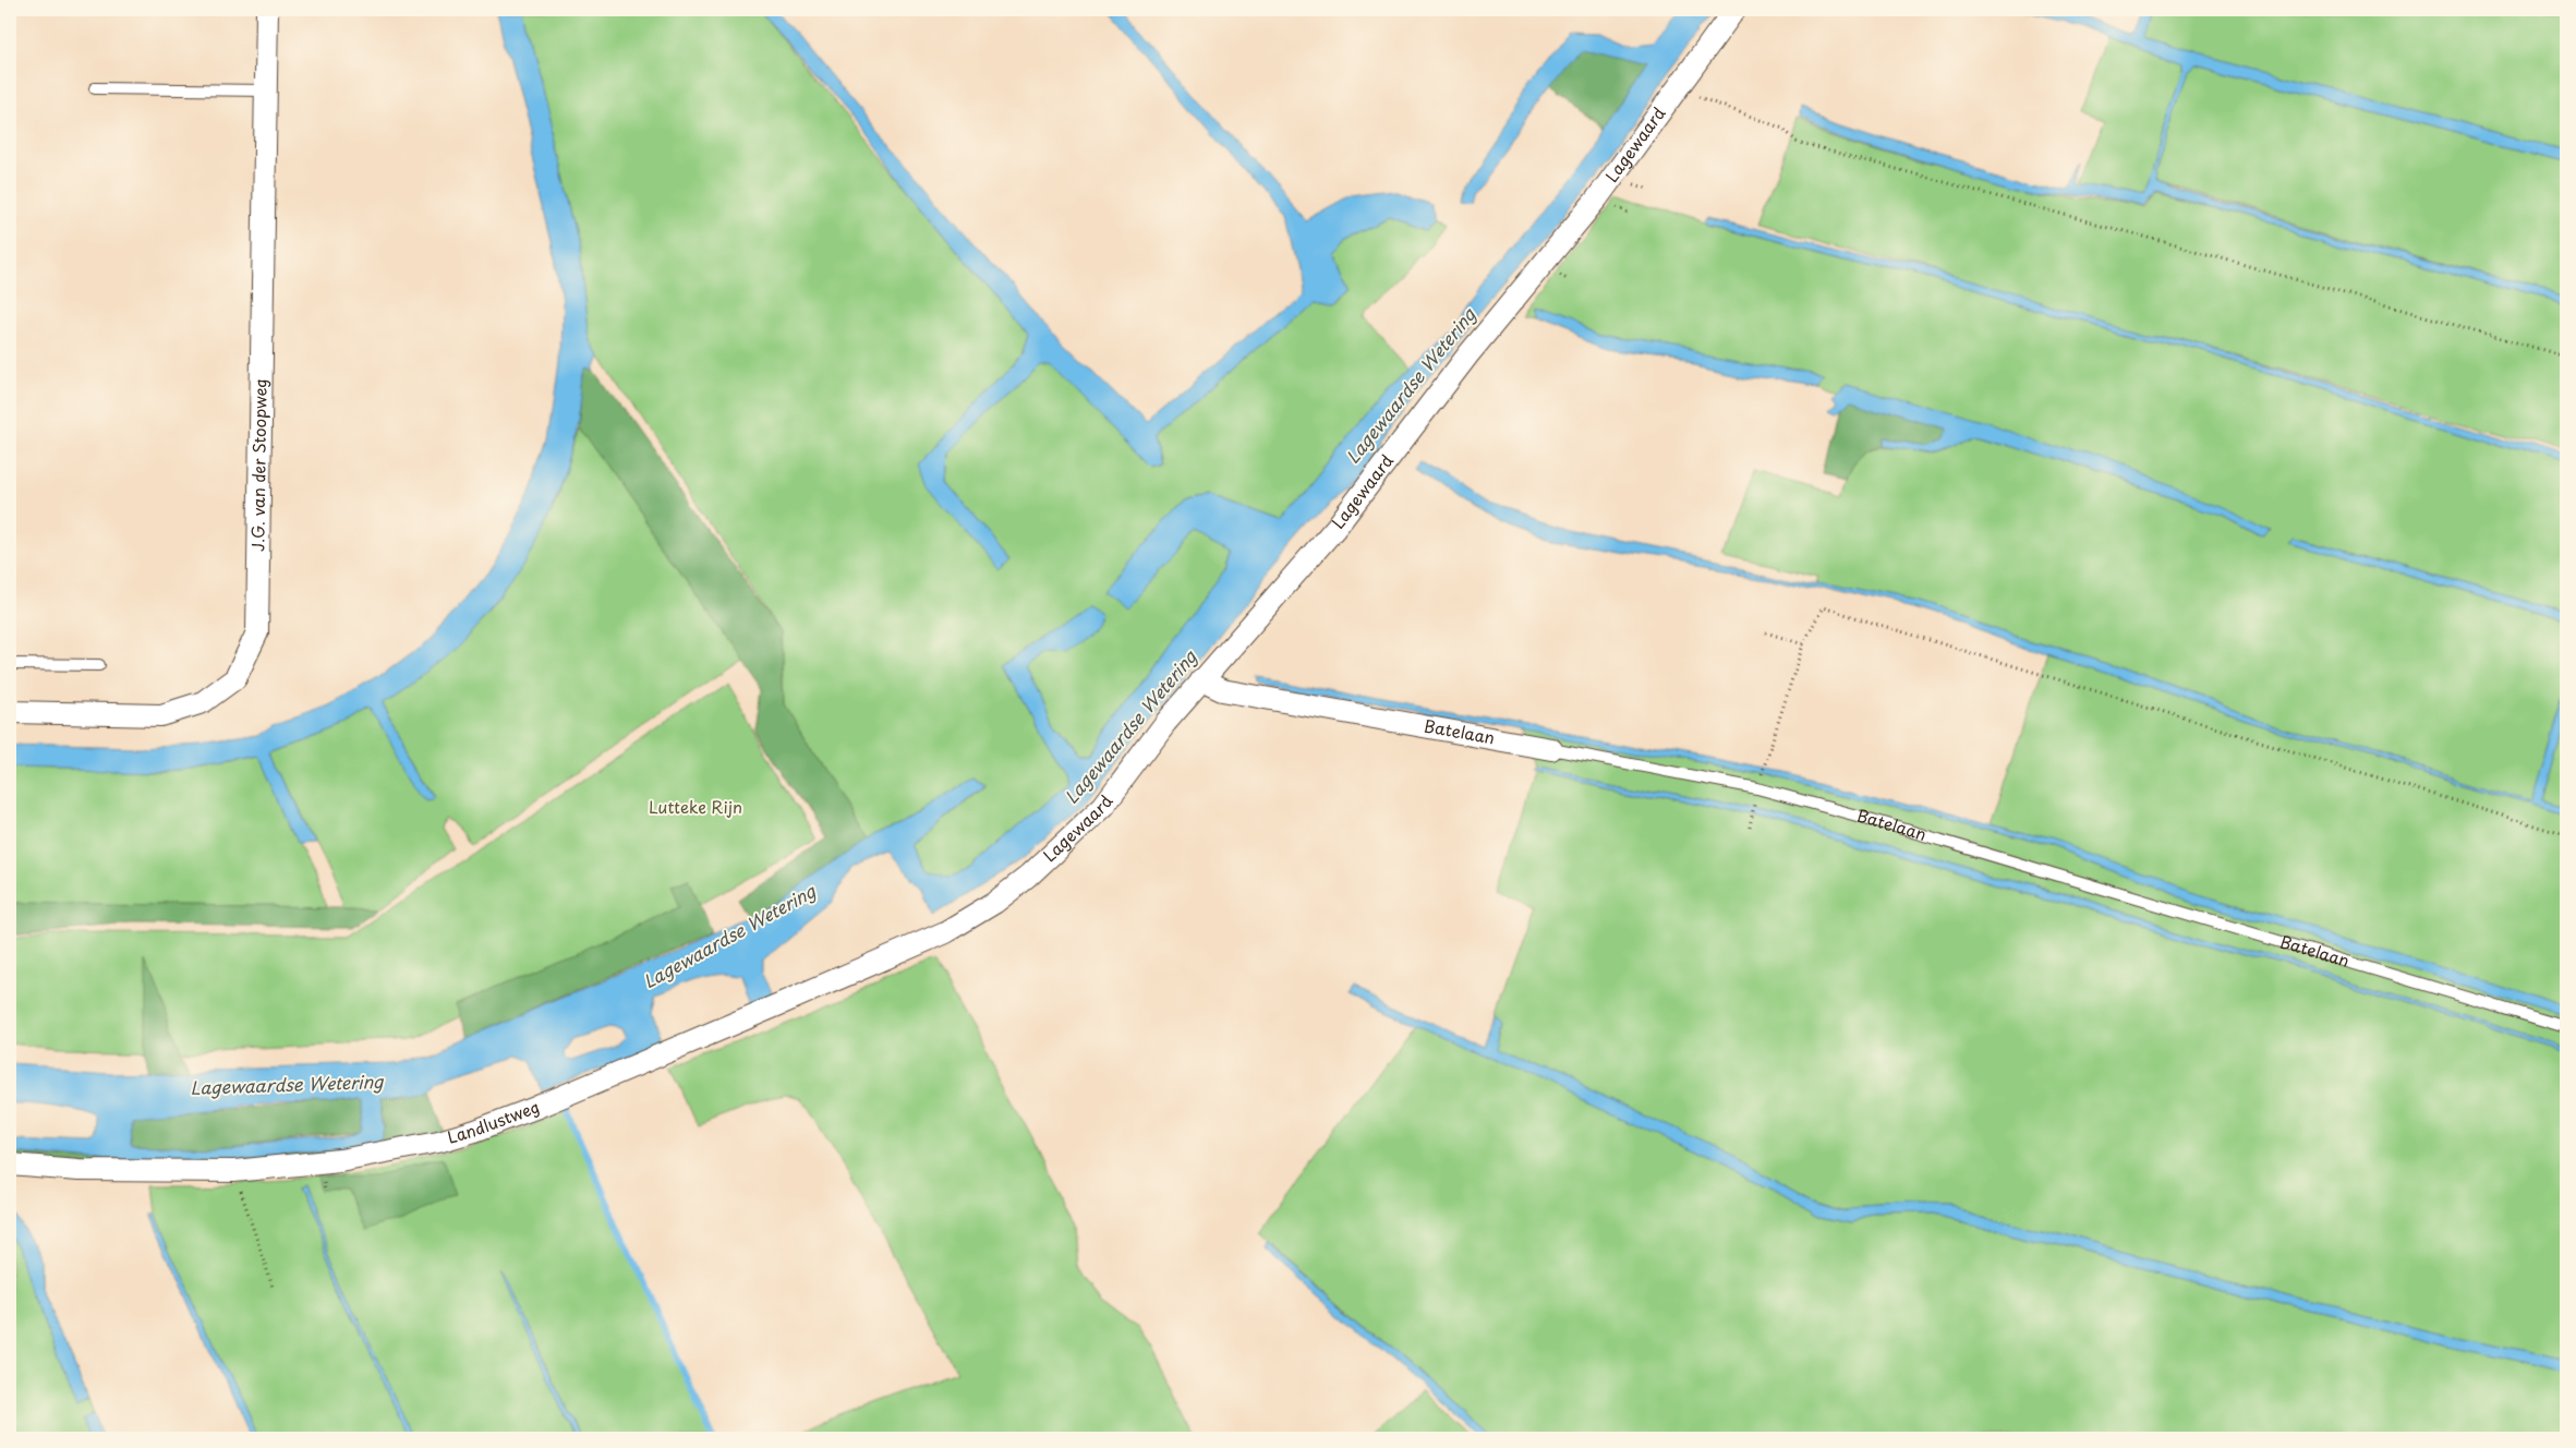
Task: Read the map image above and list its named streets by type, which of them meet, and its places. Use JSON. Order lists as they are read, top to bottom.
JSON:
{
  "streets": {
    "street": [
      "Lagewaard",
      "J.G. van der Stoopweg",
      "Batelaan",
      "Landlustweg"
    ]
  },
  "crossings": [
    ["Lagewaard", "Batelaan"],
    ["Lagewaard", "Landlustweg"]
  ],
  "water": ["Lagewaardse Wetering"],
  "parks": ["Lutteke Rijn"]
}
